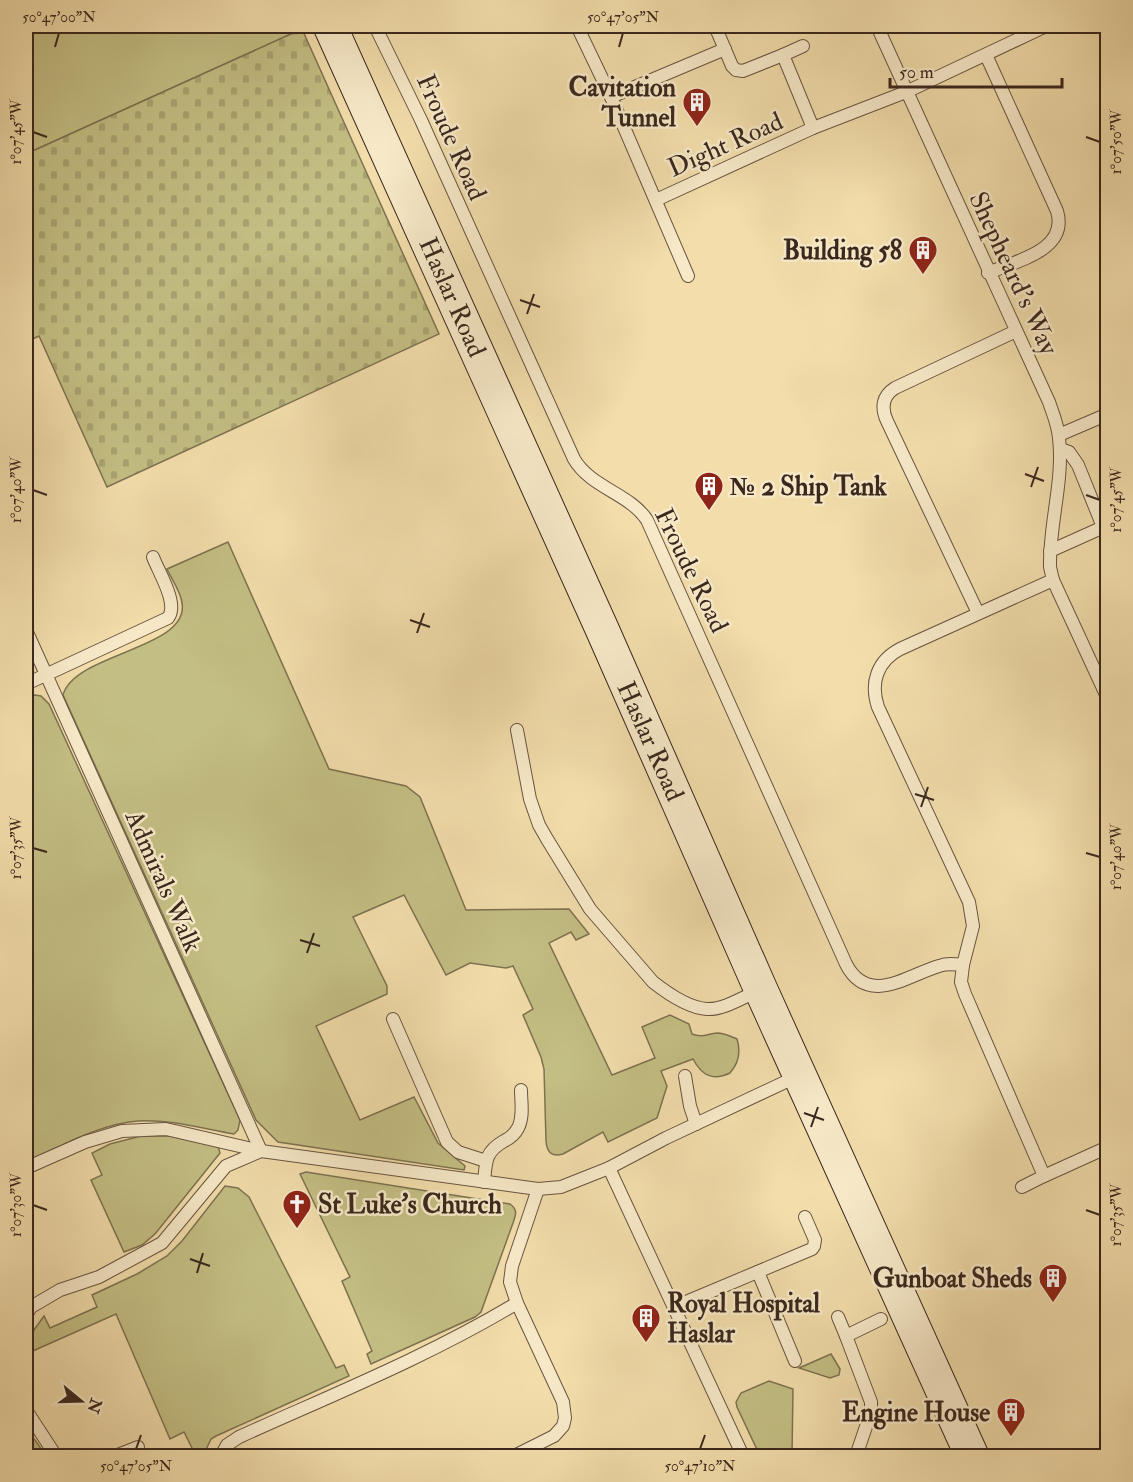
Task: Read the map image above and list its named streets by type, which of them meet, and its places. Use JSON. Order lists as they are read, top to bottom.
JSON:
{
  "streets": {
    "street": ["Haslar Road"],
    "lane": [
      "Froude Road",
      "Dight Road",
      "Shepheard's Way",
      "Admirals Walk"
    ]
  },
  "crossings": [
    ["Dight Road", "Shepheard's Way"]
  ],
  "places": {
    "building": [
      "Cavitation Tunnel",
      "Building 58",
      "№ 2 Ship Tank",
      "Gunboat Sheds",
      "Royal Hospital Haslar",
      "Engine House"
    ],
    "church": ["St Luke's Church"]
  },
  "scale_bar": "50 m",
  "north": "right",
  "coordinates": [
    "50°47'00\"N",
    "50°47'05\"N",
    "1°07'45\"W",
    "1°07'50\"W",
    "1°07'40\"W",
    "1°07'35\"W",
    "1°07'30\"W",
    "50°47'10\"N"
  ]
}
